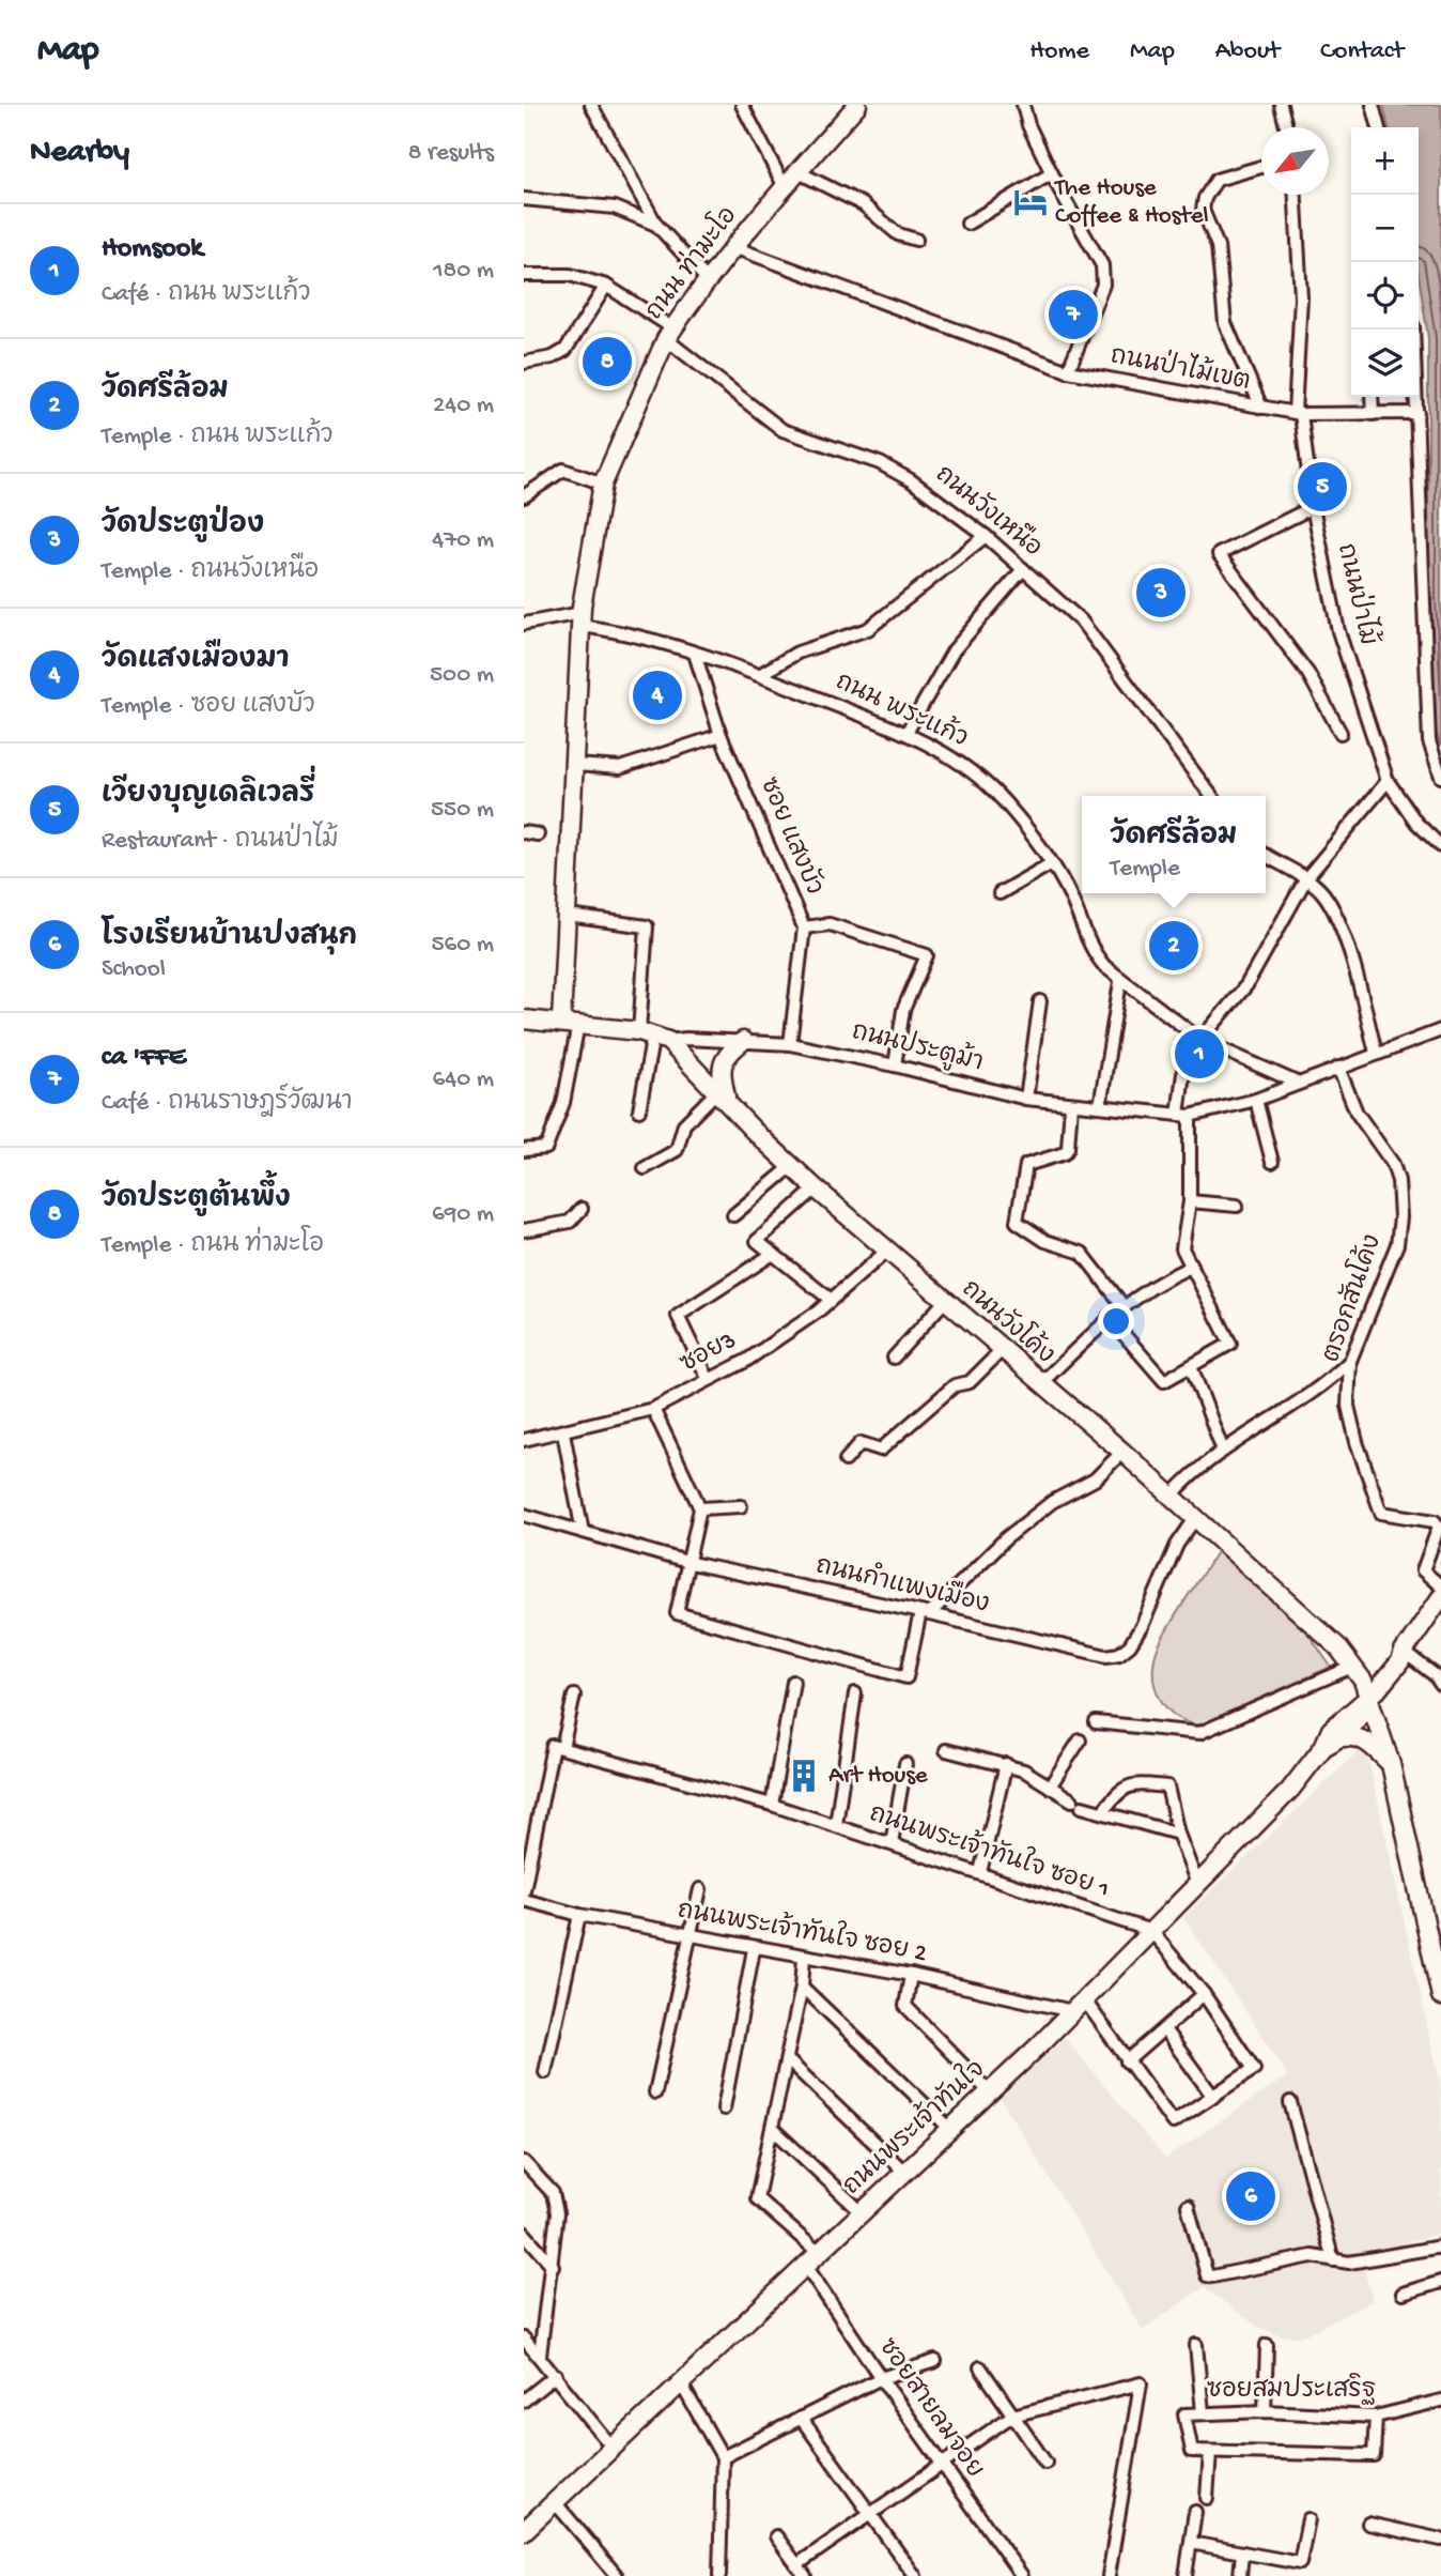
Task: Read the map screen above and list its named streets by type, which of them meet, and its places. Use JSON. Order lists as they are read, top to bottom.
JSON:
{
  "streets": {
    "street": [
      "ถนน ท่ามะโอ",
      "ถนนป่าไม้เขต",
      "ถนนวังเหนือ",
      "ถนนป่าไม้",
      "ถนน พระแก้ว",
      "ซอย แสงบัว",
      "ถนนประตูม้า",
      "ตรอกสันโค้ง",
      "ถนนวังโค้ง",
      "ซอย3",
      "ถนนกำแพงเมือง",
      "ถนนพระเจ้าทันใจ ซอย 1",
      "ถนนพระเจ้าทันใจ ซอย 2",
      "ถนนพระเจ้าทันใจ",
      "ซอยสมประเสริฐ",
      "ซอยสายลมจอย"
    ]
  },
  "crossings": [
    ["ถนน ท่ามะโอ", "ถนนป่าไม้เขต"],
    ["ถนน ท่ามะโอ", "ถนนวังเหนือ"],
    ["ถนน ท่ามะโอ", "ถนน พระแก้ว"],
    ["ถนน ท่ามะโอ", "ถนนประตูม้า"],
    ["ถนนป่าไม้เขต", "ถนนป่าไม้"],
    ["ถนน พระแก้ว", "ซอย แสงบัว"],
    ["ถนน พระแก้ว", "ถนนประตูม้า"],
    ["ซอย แสงบัว", "ถนนประตูม้า"],
    ["ถนนประตูม้า", "ตรอกสันโค้ง"],
    ["ถนนประตูม้า", "ถนนวังโค้ง"],
    ["ถนนวังโค้ง", "ซอย3"],
    ["ถนนวังโค้ง", "ถนนกำแพงเมือง"],
    ["ถนนวังโค้ง", "ถนนพระเจ้าทันใจ"],
    ["ถนนพระเจ้าทันใจ ซอย 1", "ถนนพระเจ้าทันใจ"],
    ["ถนนพระเจ้าทันใจ ซอย 2", "ถนนพระเจ้าทันใจ"],
    ["ถนนพระเจ้าทันใจ", "ซอยสายลมจอย"]
  ],
  "places": {
    "hotel": ["The House Coffee & Hostel"],
    "building": ["Art House"]
  },
  "north": "bottom left",
  "page": {
    "header": "Map",
    "nav": [
      "Home",
      "Map",
      "About",
      "Contact"
    ],
    "heading": ["Nearby", "8 results"],
    "map_buttons": ["+", "−"],
    "list": [
      {
        "mark": "1",
        "name": "Homsook",
        "note": "Café · ถนน พระแก้ว",
        "value": "180 m"
      },
      {
        "mark": "2",
        "name": "วัดศรีล้อม",
        "note": "Temple · ถนน พระแก้ว",
        "value": "240 m"
      },
      {
        "mark": "3",
        "name": "วัดประตูป่อง",
        "note": "Temple · ถนนวังเหนือ",
        "value": "470 m"
      },
      {
        "mark": "4",
        "name": "วัดแสงเมืองมา",
        "note": "Temple · ซอย แสงบัว",
        "value": "500 m"
      },
      {
        "mark": "5",
        "name": "เวียงบุญเดลิเวลรี่",
        "note": "Restaurant · ถนนป่าไม้",
        "value": "550 m"
      },
      {
        "mark": "6",
        "name": "โรงเรียนบ้านปงสนุก",
        "note": "School",
        "value": "560 m"
      },
      {
        "mark": "7",
        "name": "ca 'FFE",
        "note": "Café · ถนนราษฎร์วัฒนา",
        "value": "640 m"
      },
      {
        "mark": "8",
        "name": "วัดประตูต้นพึ้ง",
        "note": "Temple · ถนน ท่ามะโอ",
        "value": "690 m"
      }
    ],
    "pins": [
      "7",
      "8",
      "5",
      "3",
      "4",
      "2",
      "1",
      "6"
    ],
    "popup": ["วัดศรีล้อม", "Temple"]
  }
}
